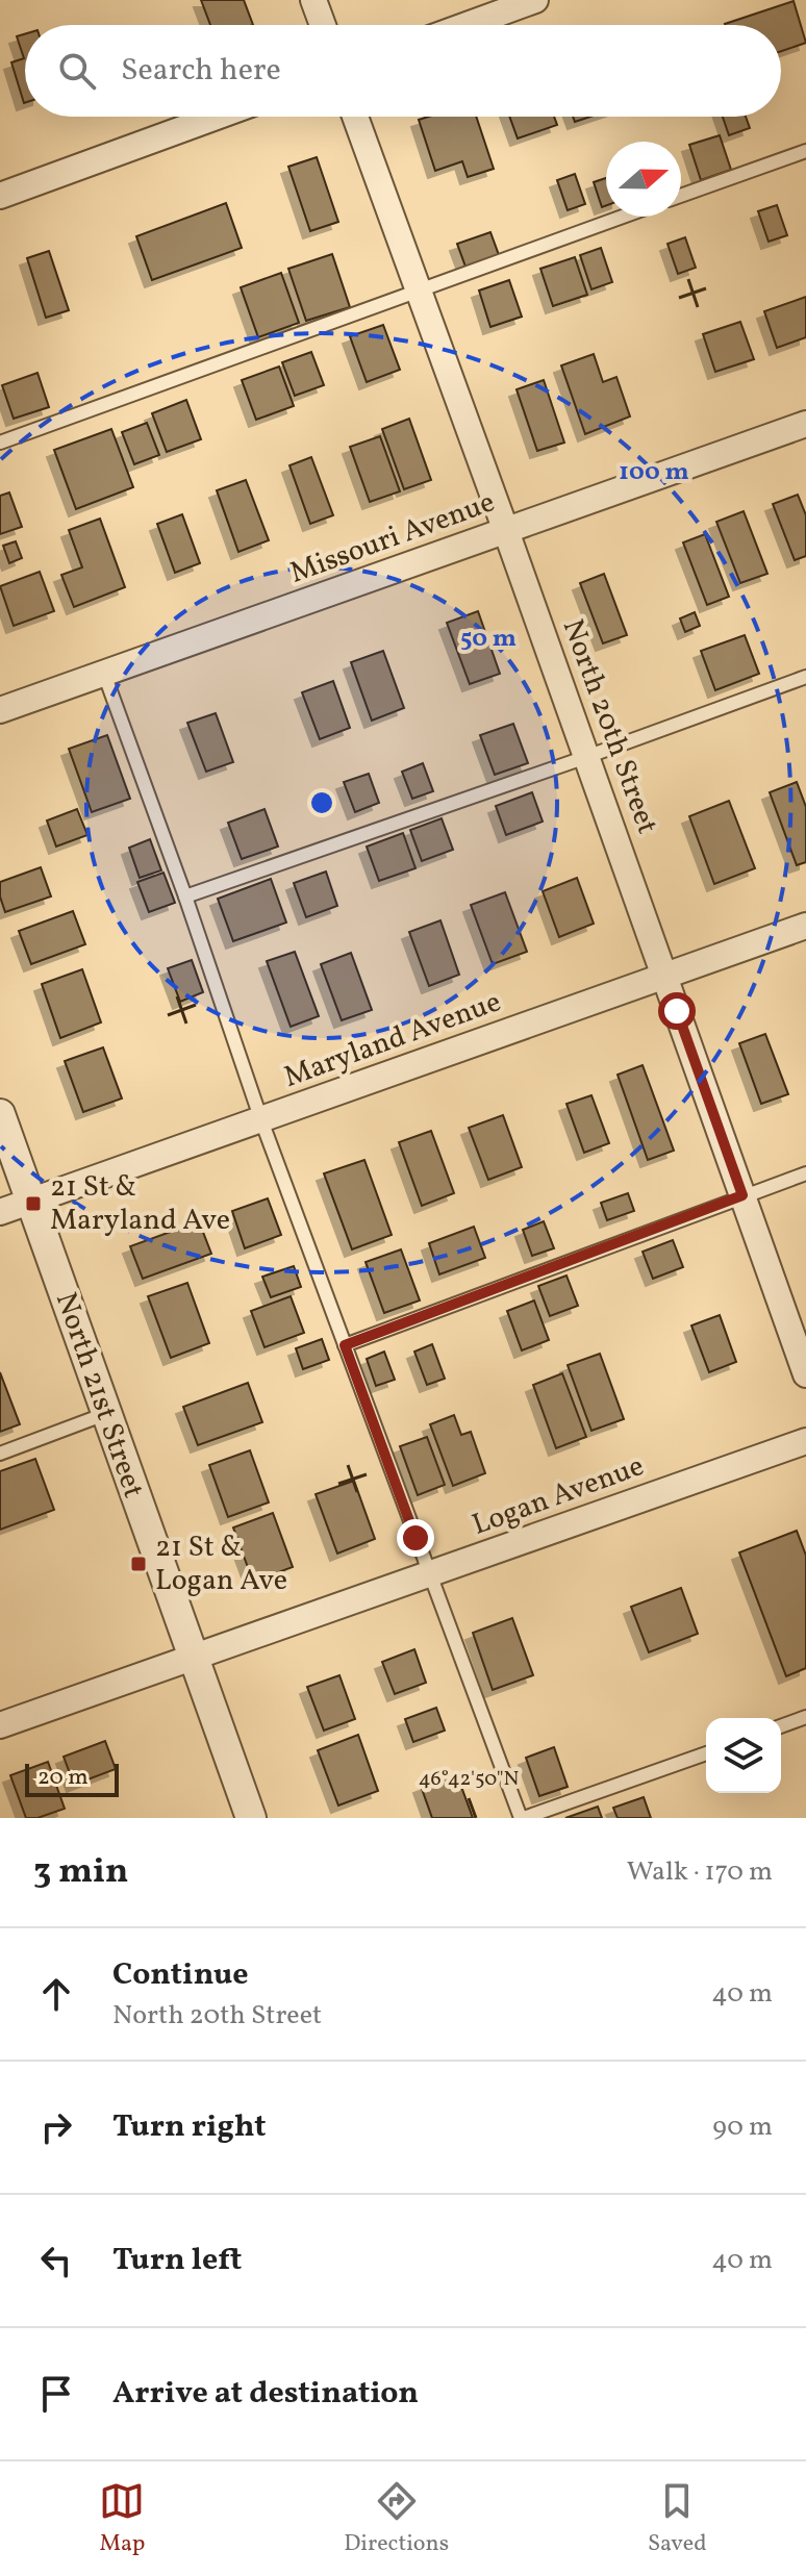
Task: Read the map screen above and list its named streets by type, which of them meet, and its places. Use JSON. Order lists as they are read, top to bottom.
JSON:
{
  "streets": {
    "street": [
      "Missouri Avenue",
      "North 20th Street",
      "Maryland Avenue",
      "North 21st Street",
      "Logan Avenue"
    ]
  },
  "crossings": [
    ["Missouri Avenue", "North 20th Street"],
    ["North 20th Street", "Maryland Avenue"],
    ["Maryland Avenue", "North 21st Street"],
    ["North 21st Street", "Logan Avenue"]
  ],
  "places": {
    "transit": ["21 St & Maryland Ave", "21 St & Logan Ave"]
  },
  "scale_bar": "20 m",
  "north": "right",
  "page": {
    "search": "Search here",
    "scale": "20 m",
    "heading": ["3 min", "Walk · 170 m"],
    "list": [
      ["Continue", "North 20th Street", "40 m"],
      ["Turn right", "90 m"],
      ["Turn left", "40 m"],
      "Arrive at destination"
    ],
    "nav": ["Map", "Directions", "Saved"]
  },
  "coordinates": ["46°42'50\"N"],
  "rings": ["100 m", "50 m"]
}
